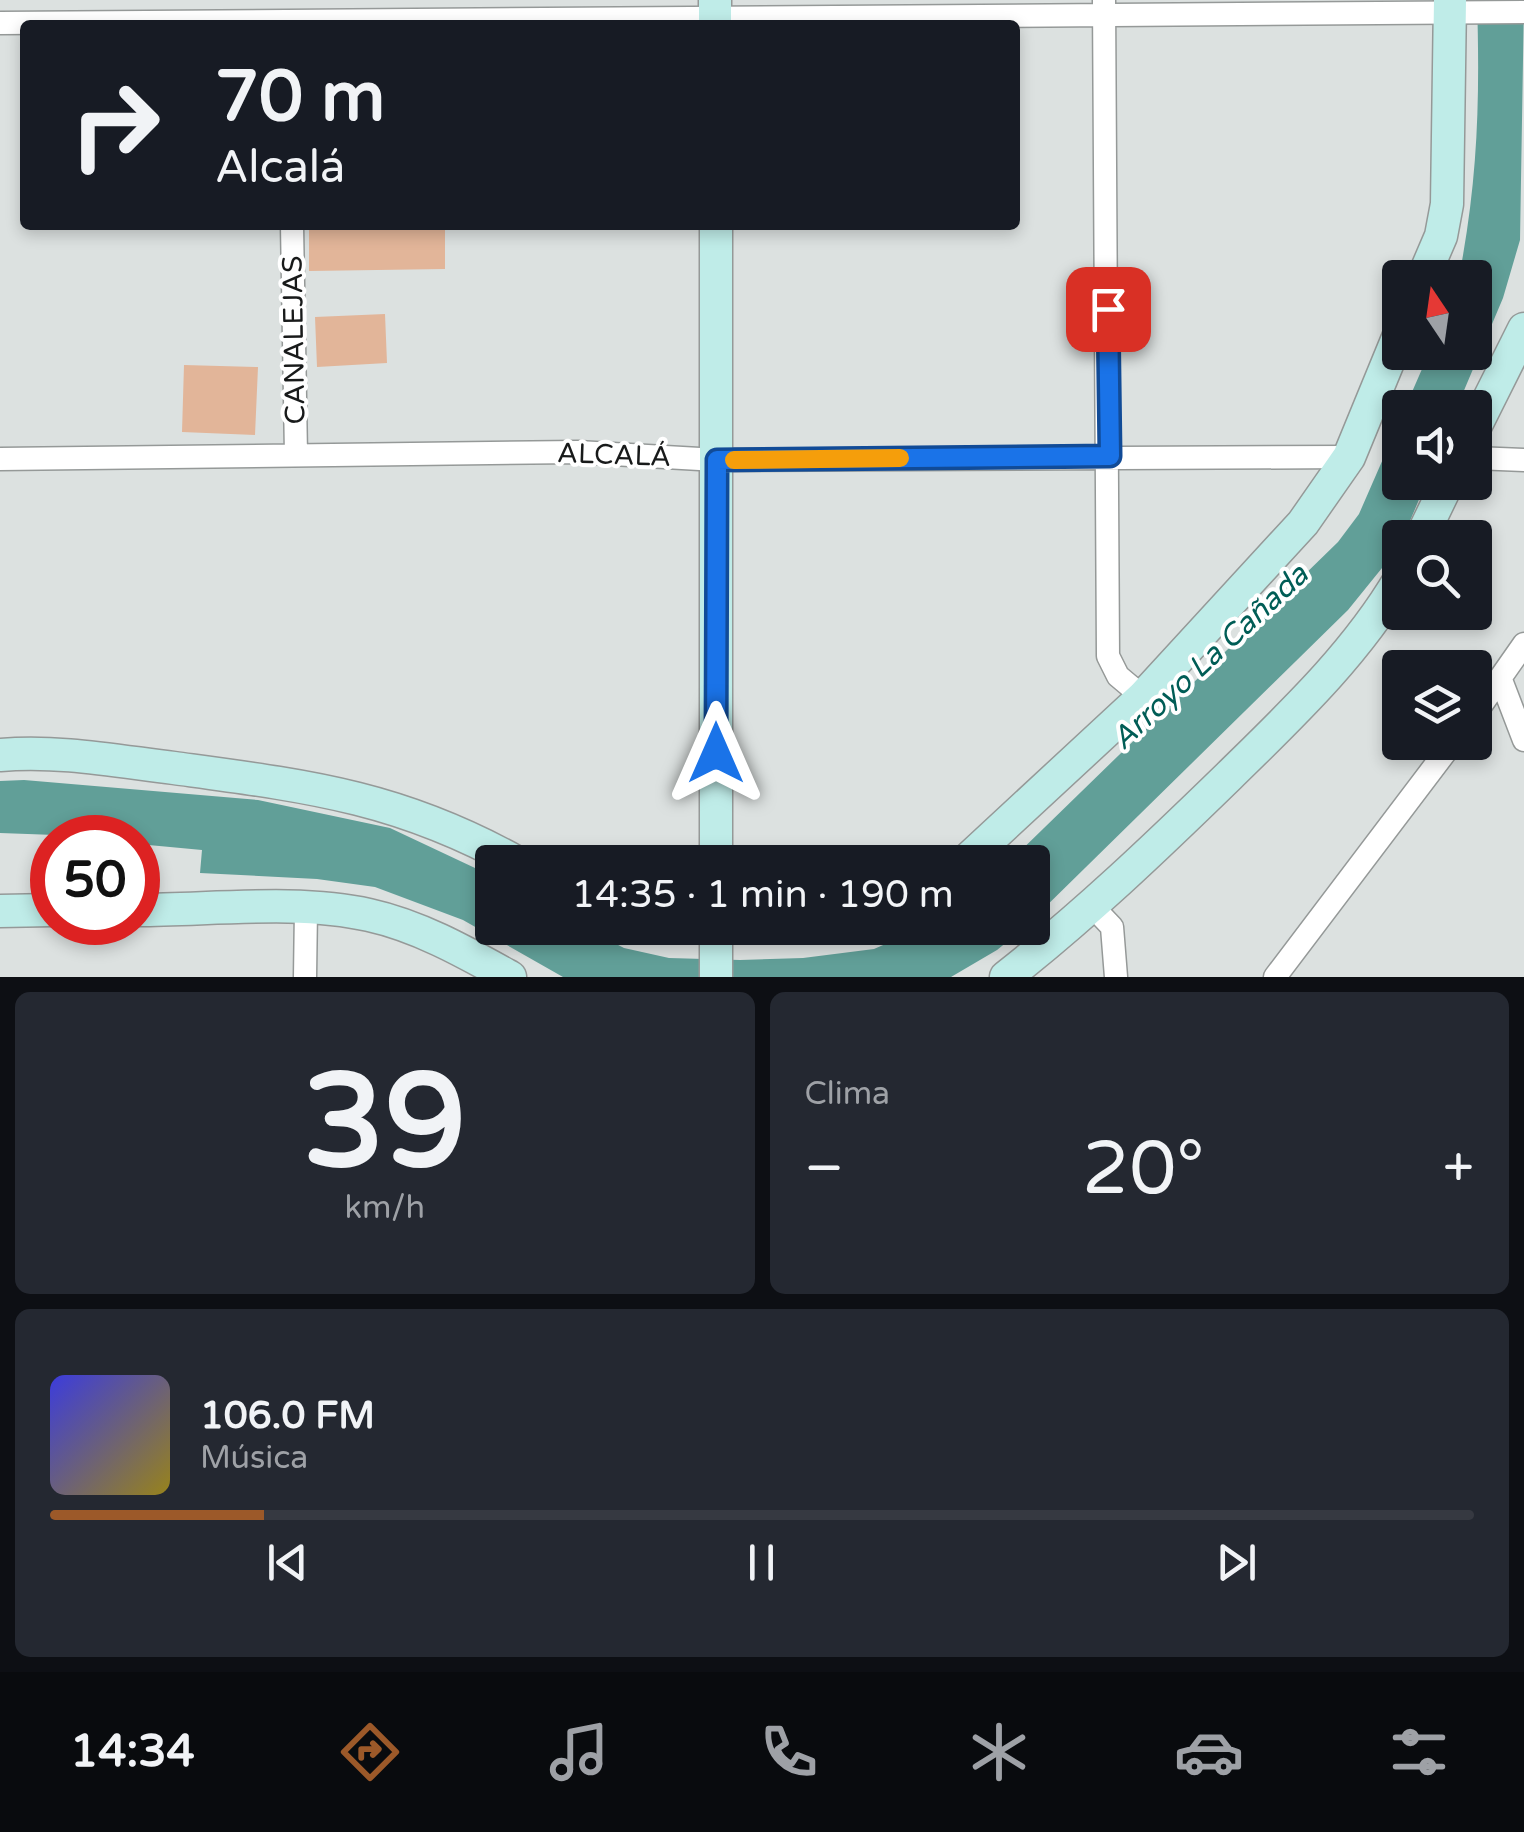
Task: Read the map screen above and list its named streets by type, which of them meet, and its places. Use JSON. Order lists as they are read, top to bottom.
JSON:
{
  "streets": {
    "street": ["CANALEJAS", "ALCALÁ"]
  },
  "crossings": [
    ["CANALEJAS", "ALCALÁ"]
  ],
  "water": ["Arroyo La Cañada"],
  "north": "top",
  "page": {
    "turn": ["70 m", "Alcalá"],
    "limit": "50",
    "trip": "14:35 · 1 min · 190 m",
    "tile": [
      ["39", "km/h"],
      "Clima"
    ],
    "heat": ["−", "20°", "+"],
    "song": ["106.0 FM", "Música"],
    "tabs": "14:34"
  }
}
